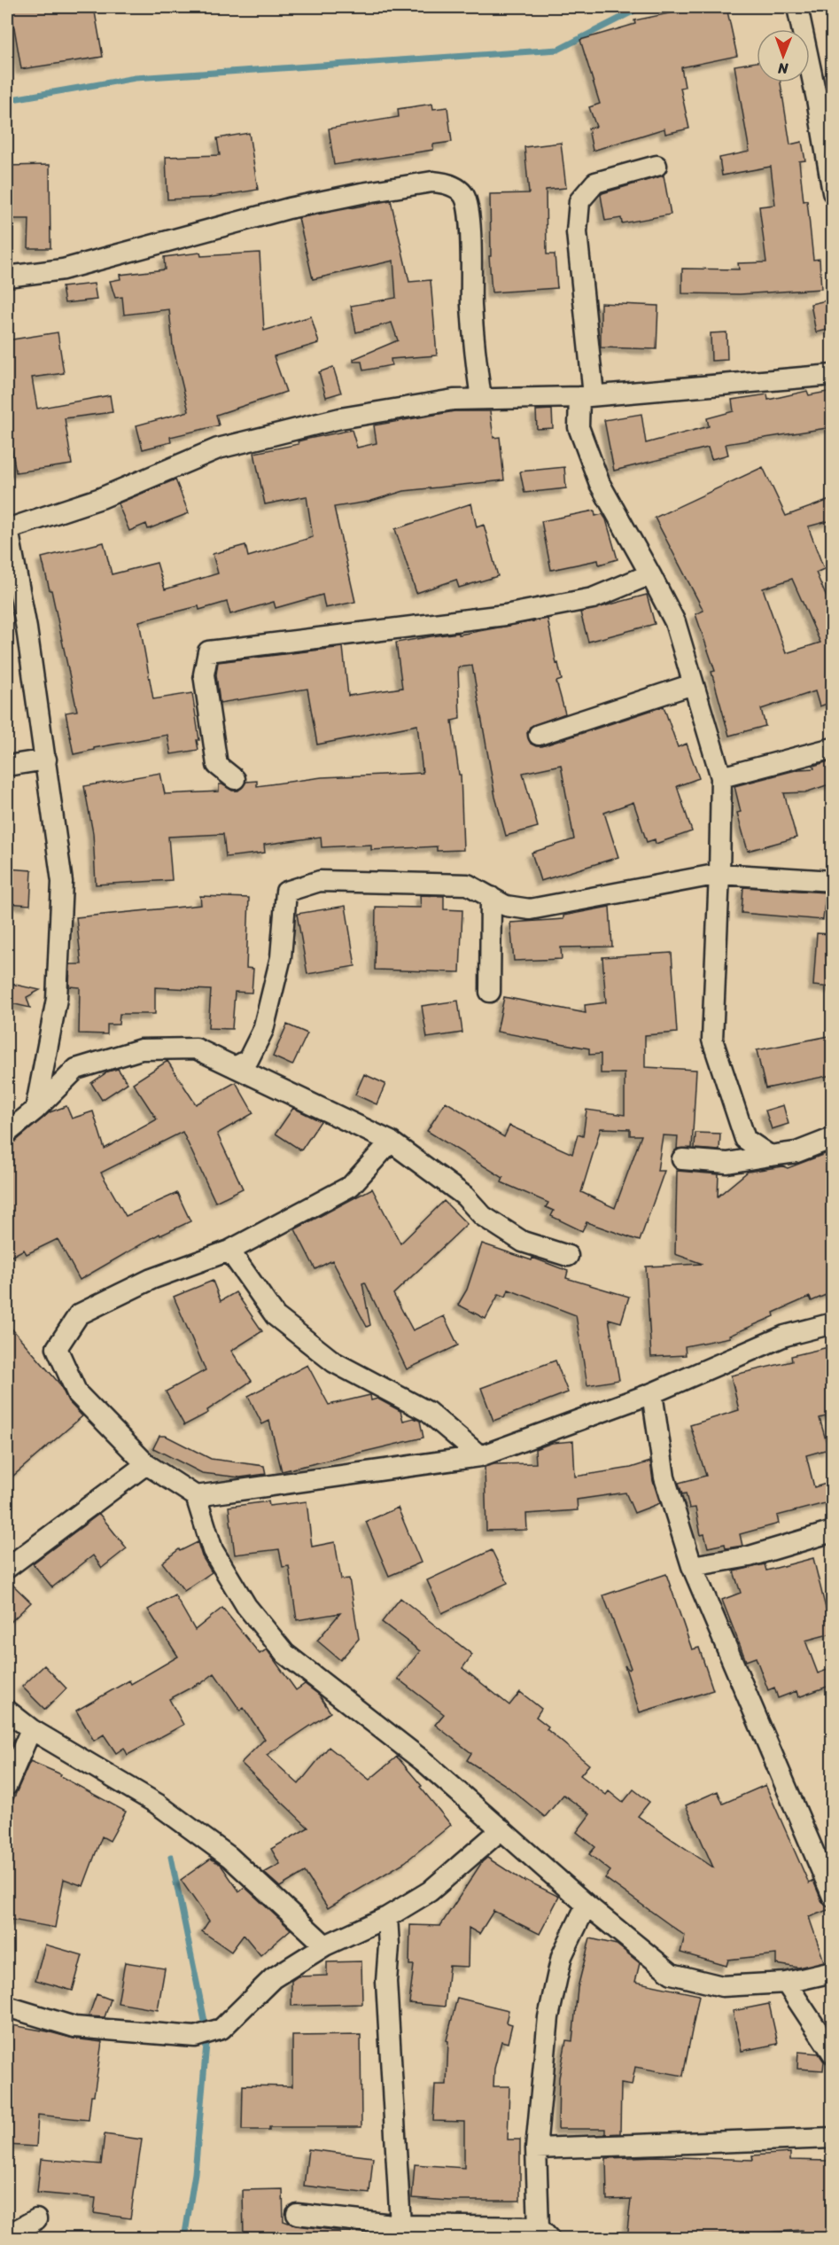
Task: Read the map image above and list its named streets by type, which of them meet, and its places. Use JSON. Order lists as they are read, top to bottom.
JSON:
{
  "north": "bottom"
}
